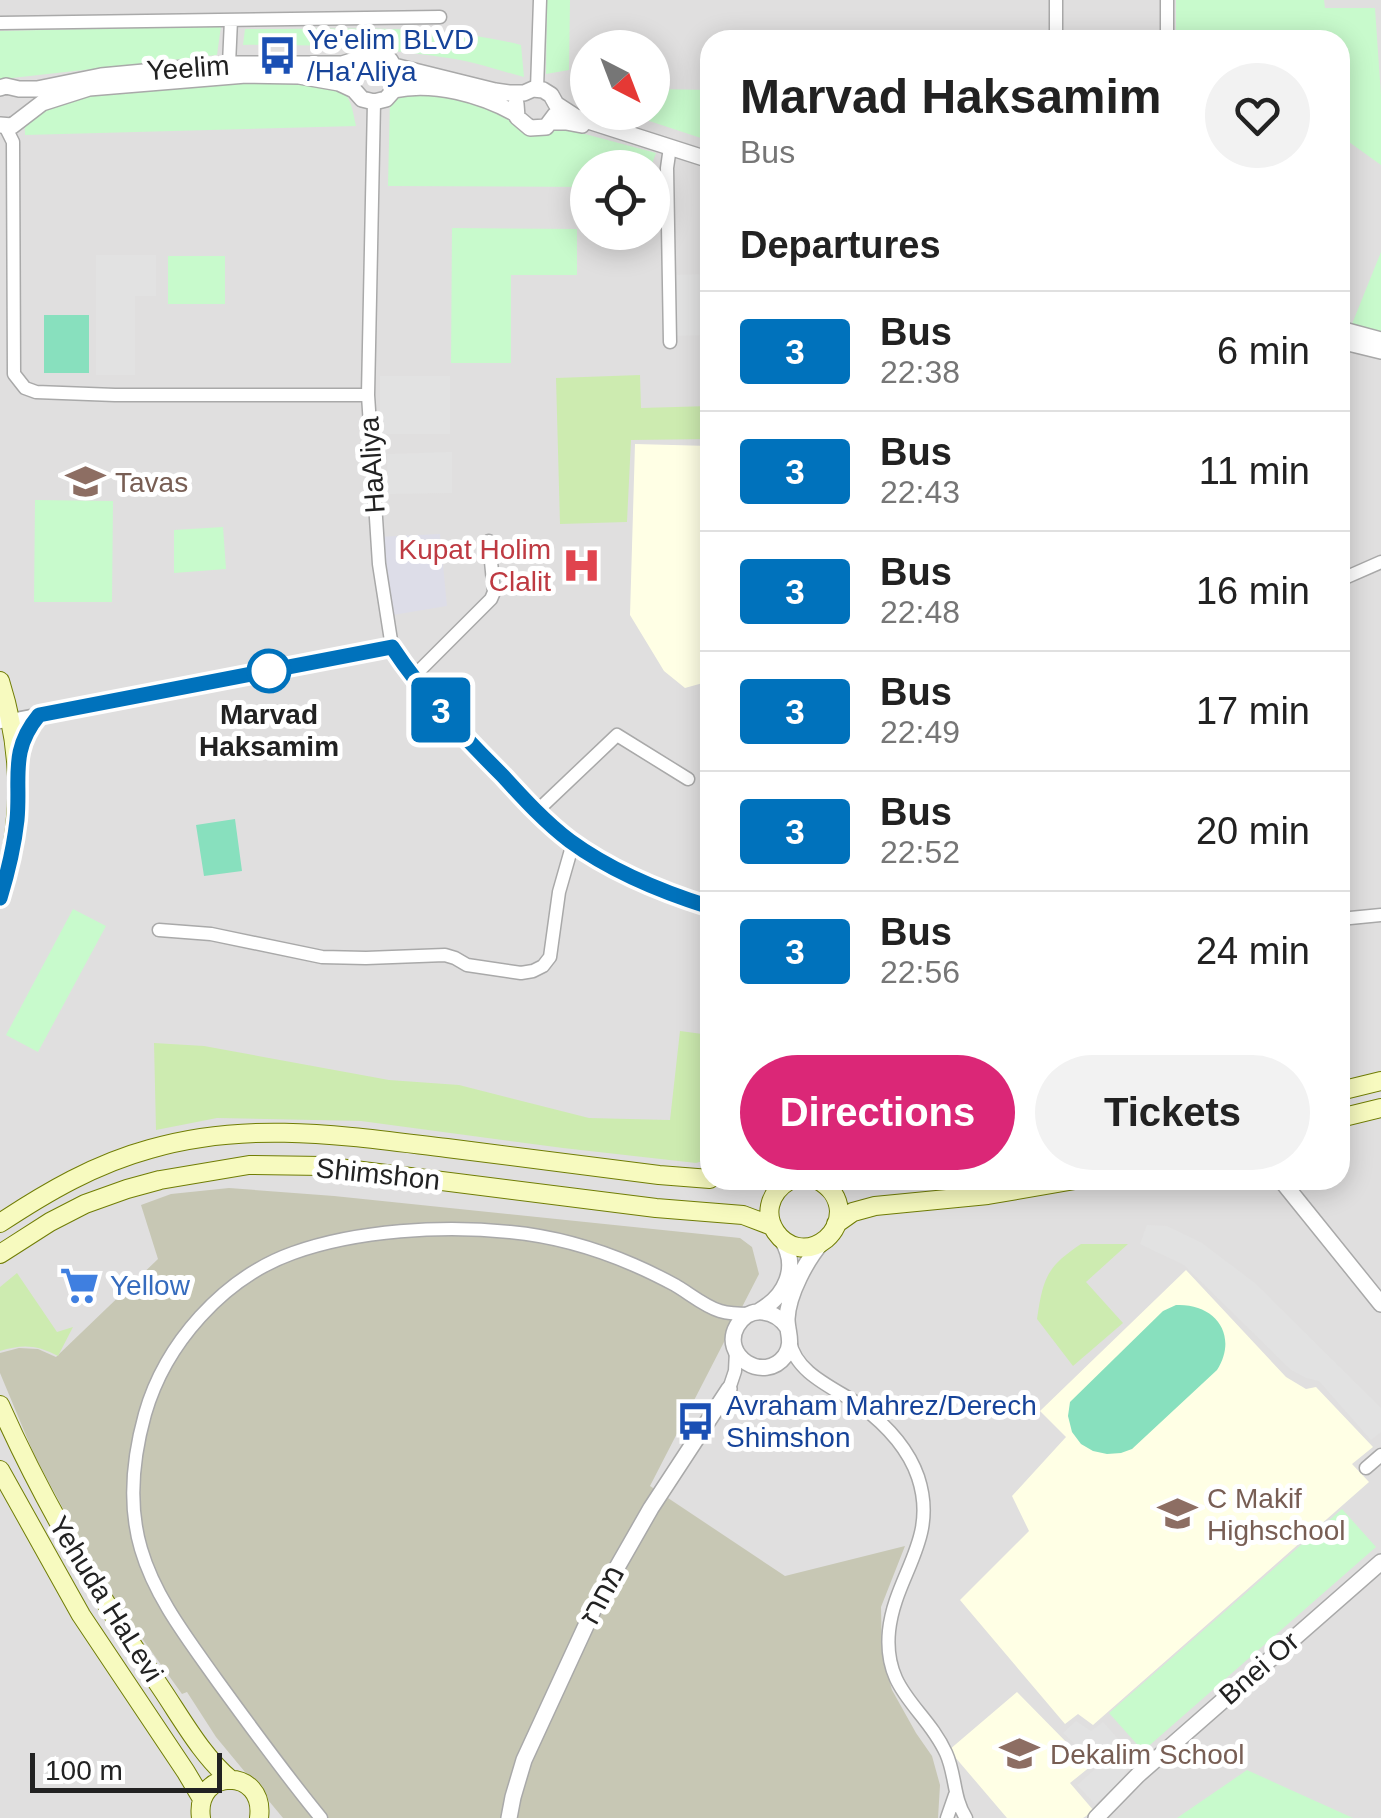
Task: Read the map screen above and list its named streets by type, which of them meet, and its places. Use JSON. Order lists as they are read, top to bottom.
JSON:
{
  "streets": {
    "main road": ["Shimshon", "Yehuda HaLevi"],
    "street": [
      "Yeelim",
      "HaAliya",
      "מחרז",
      "Bnei Or"
    ]
  },
  "crossings": [
    ["Yeelim", "HaAliya"]
  ],
  "places": {
    "bus stop": ["Ye'elim BLVD /Ha'Aliya", "Avraham Mahrez/Derech Shimshon"],
    "school or university": ["Tavas", "C Makif Highschool", "Dekalim School"],
    "hospital": ["Kupat Holim Clalit"],
    "other": ["Marvad Haksamim"],
    "supermarket": ["Yellow"]
  },
  "lines": ["bus line 3"],
  "scale_bar": "100 m",
  "north": "bottom right",
  "page": {
    "on_map": "3",
    "heading": [
      ["Marvad Haksamim", "Bus"],
      "Departures"
    ],
    "list": [
      {
        "mark": "3",
        "name": "Bus",
        "note": "22:38",
        "value": "6 min"
      },
      {
        "mark": "3",
        "name": "Bus",
        "note": "22:43",
        "value": "11 min"
      },
      {
        "mark": "3",
        "name": "Bus",
        "note": "22:48",
        "value": "16 min"
      },
      {
        "mark": "3",
        "name": "Bus",
        "note": "22:49",
        "value": "17 min"
      },
      {
        "mark": "3",
        "name": "Bus",
        "note": "22:52",
        "value": "20 min"
      },
      {
        "mark": "3",
        "name": "Bus",
        "note": "22:56",
        "value": "24 min"
      }
    ],
    "buttons": ["Directions", "Tickets"],
    "scale": "100 m"
  }
}
